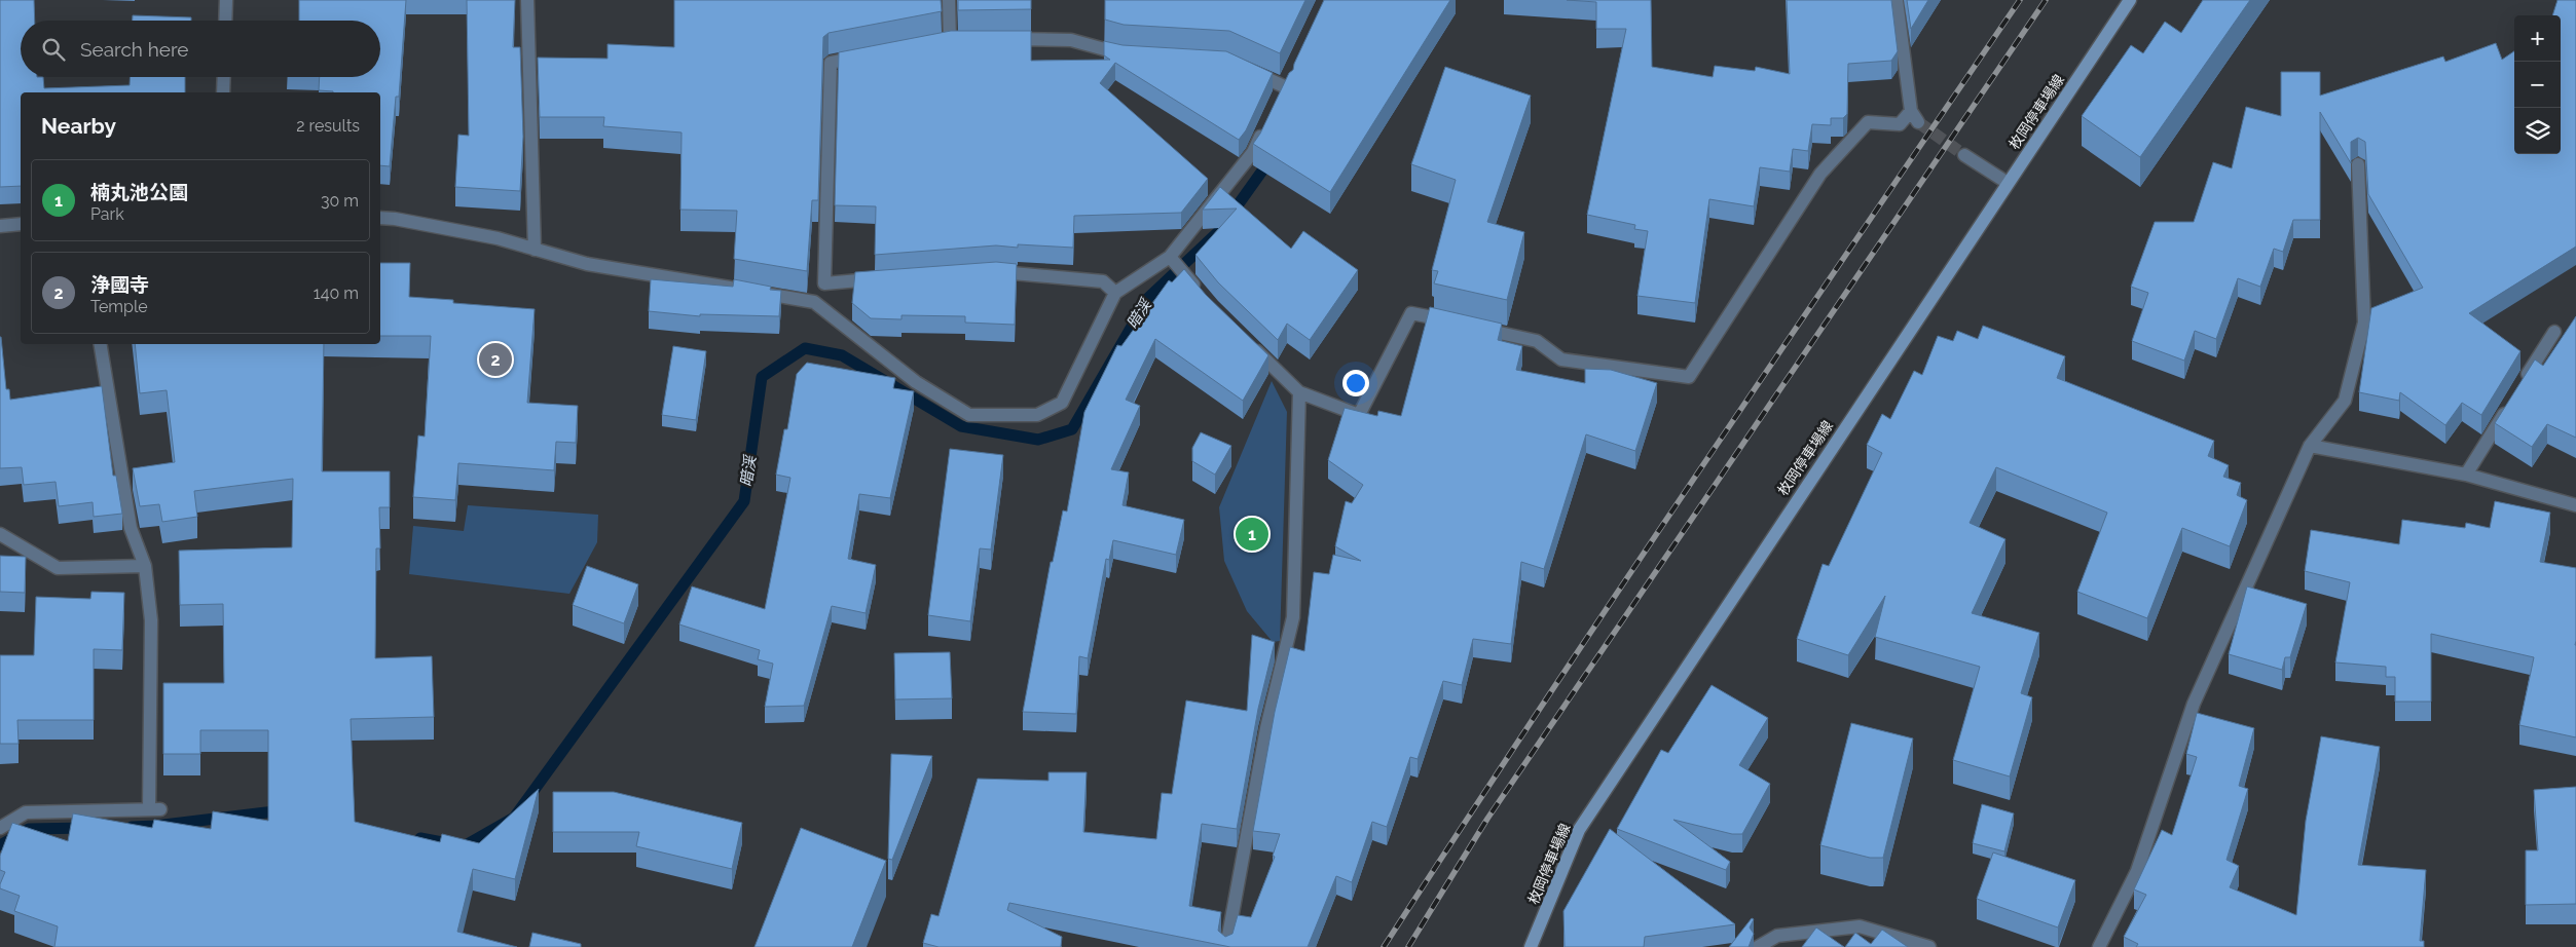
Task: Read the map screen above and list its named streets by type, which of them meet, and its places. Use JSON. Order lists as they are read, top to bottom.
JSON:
{
  "streets": {
    "main road": ["枚岡停車場線"]
  },
  "water": ["暗渓"],
  "page": {
    "map_buttons": ["+", "−"],
    "search": "Search here",
    "heading": ["Nearby", "2 results"],
    "list": [
      {
        "mark": "1",
        "name": "楠丸池公園",
        "note": "Park",
        "value": "30 m"
      },
      {
        "mark": "2",
        "name": "浄國寺",
        "note": "Temple",
        "value": "140 m"
      }
    ],
    "pins": ["2", "1"]
  }
}
